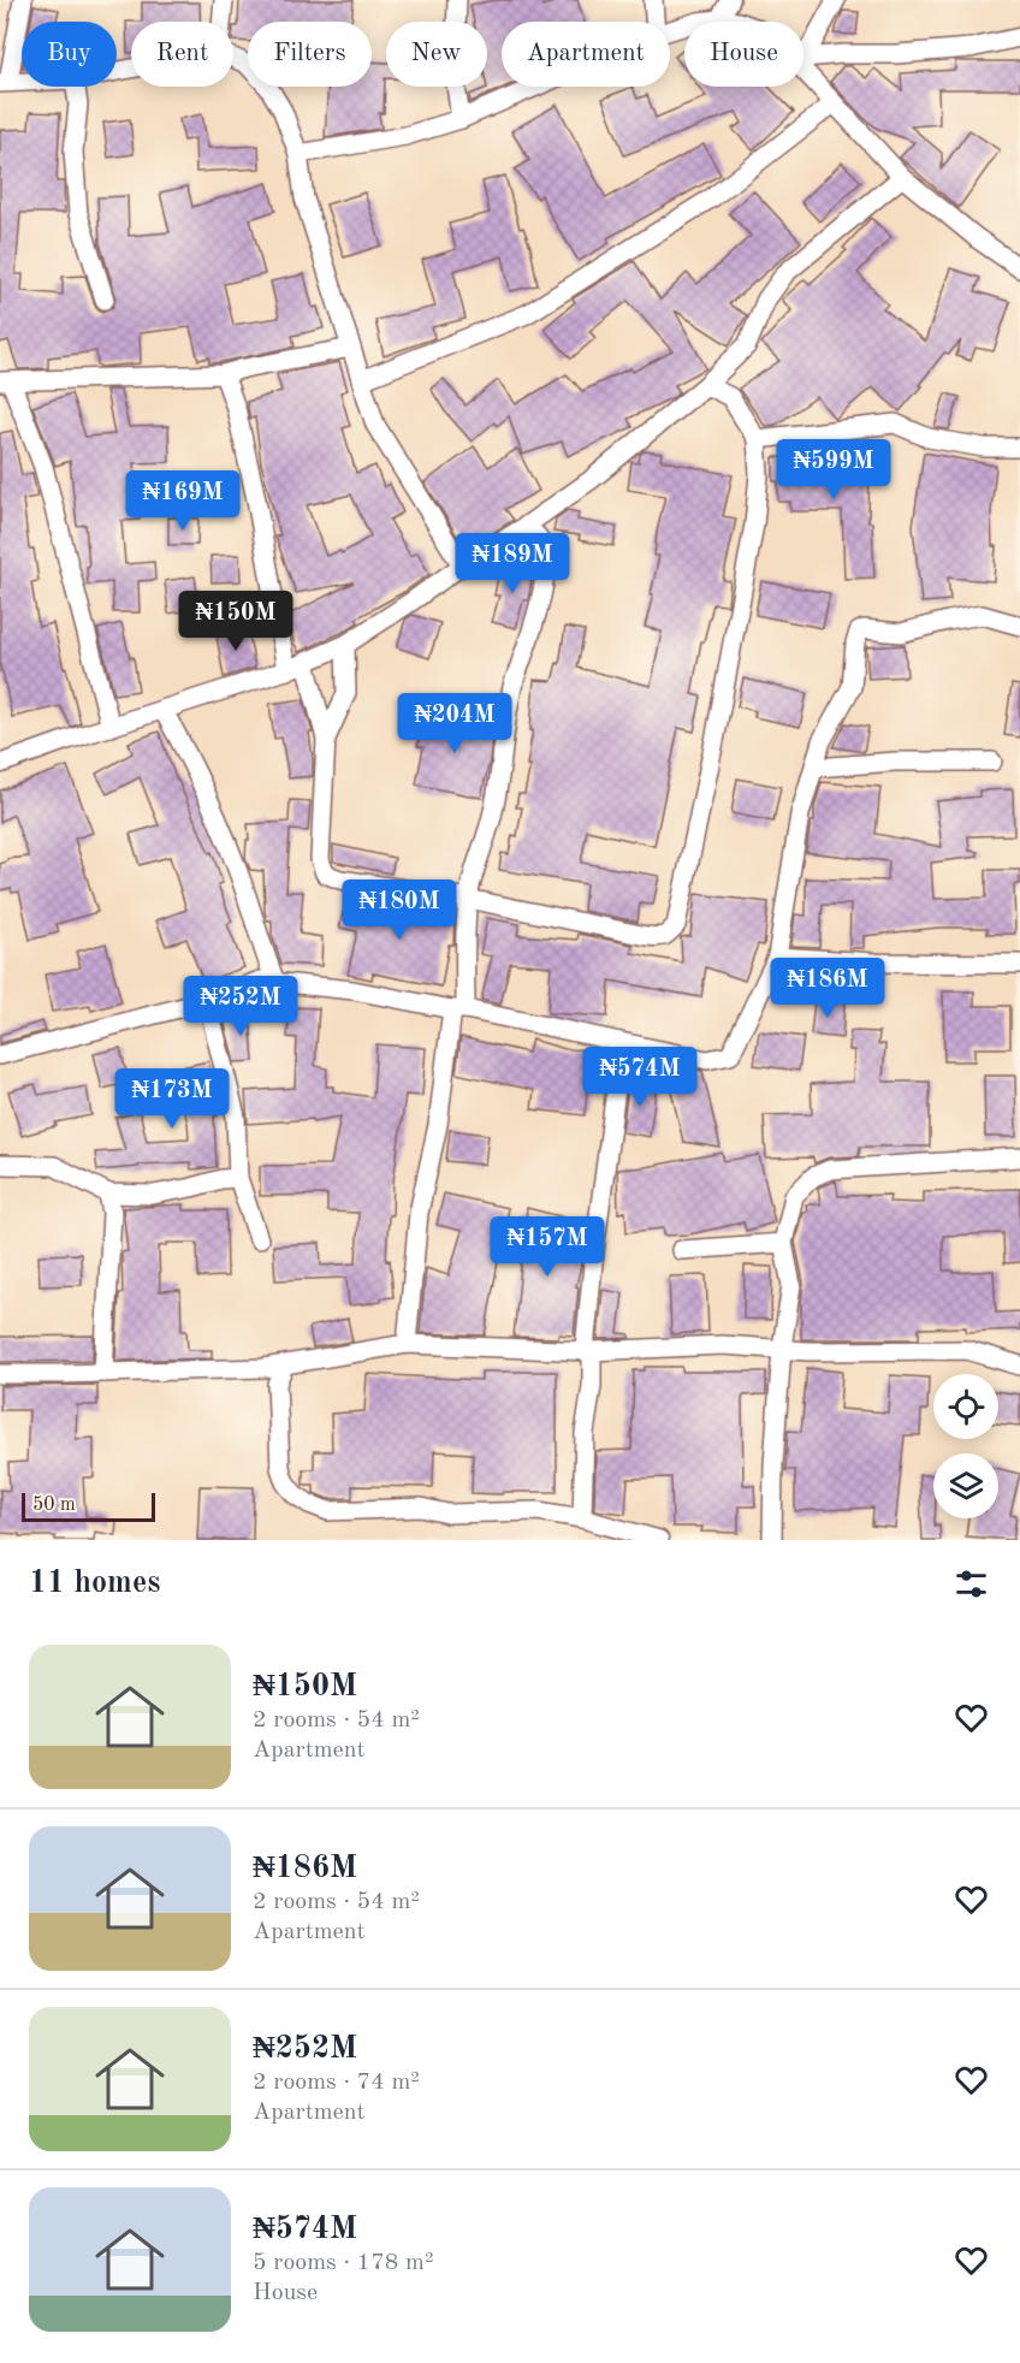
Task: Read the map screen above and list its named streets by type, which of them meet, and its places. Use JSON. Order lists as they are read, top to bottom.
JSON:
{
  "scale_bar": "50 m",
  "page": {
    "chip": [
      "Buy",
      "Rent",
      "Filters",
      "New",
      "Apartment",
      "House"
    ],
    "price": [
      "₦599M",
      "₦169M",
      "₦189M",
      "₦150M",
      "₦204M",
      "₦180M",
      "₦186M",
      "₦252M",
      "₦574M",
      "₦173M",
      "₦157M"
    ],
    "scale": "50 m",
    "heading": "11 homes",
    "list": [
      {
        "name": "₦150M",
        "note": "2 rooms · 54 m² · Apartment"
      },
      {
        "name": "₦186M",
        "note": "2 rooms · 54 m² · Apartment"
      },
      {
        "name": "₦252M",
        "note": "2 rooms · 74 m² · Apartment"
      },
      {
        "name": "₦574M",
        "note": "5 rooms · 178 m² · House"
      }
    ]
  }
}
